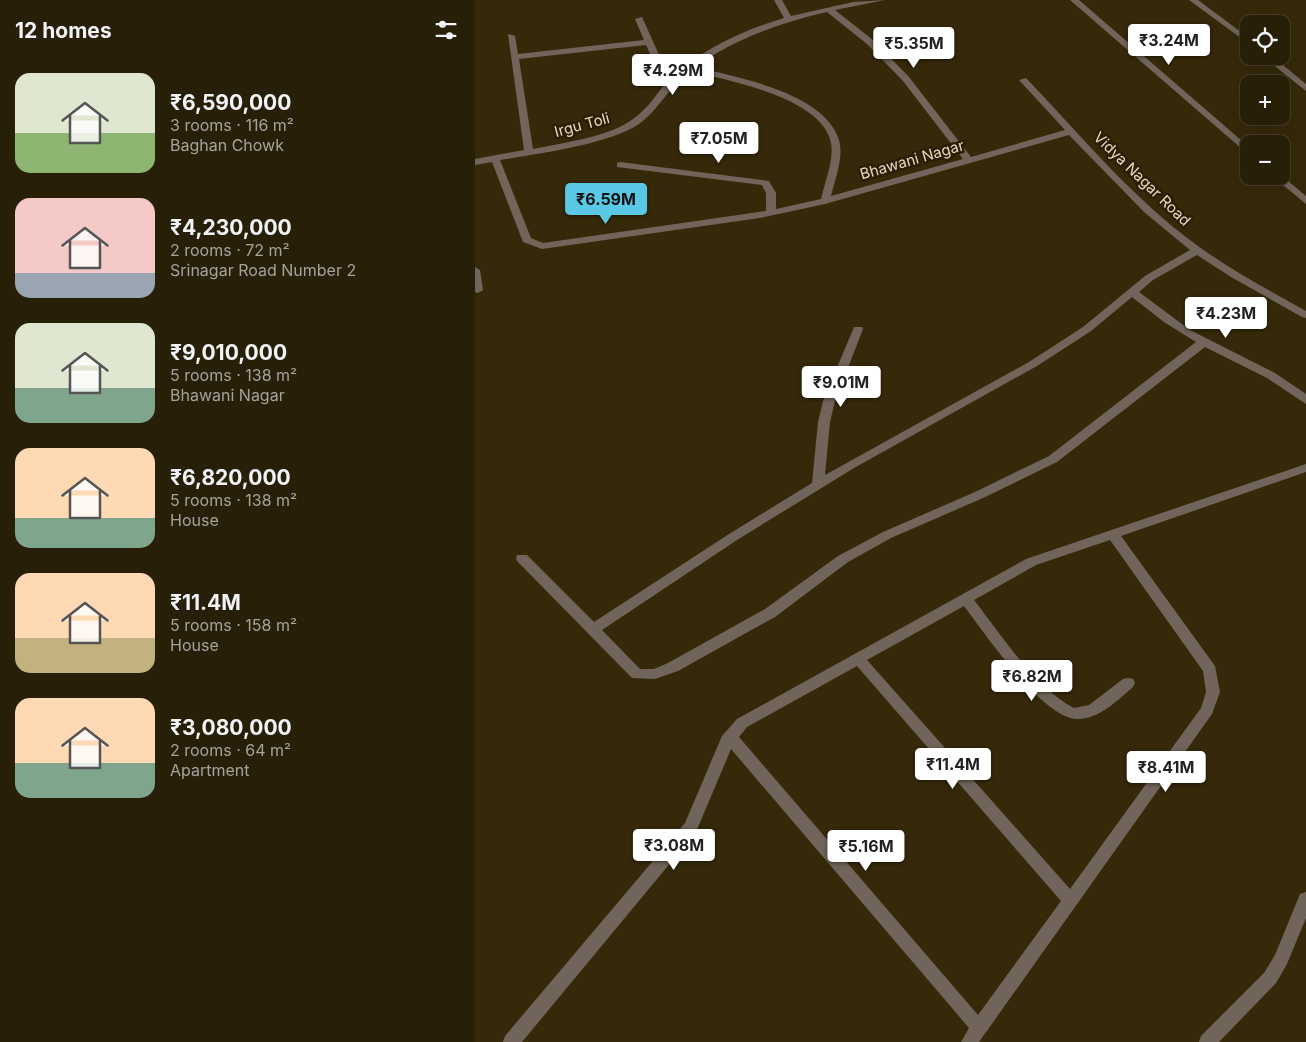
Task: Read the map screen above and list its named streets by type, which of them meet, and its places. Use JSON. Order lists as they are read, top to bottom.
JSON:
{
  "streets": {
    "street": ["Irgu Toli", "Bhawani Nagar", "Vidya Nagar Road"]
  },
  "crossings": [
    ["Irgu Toli", "Bhawani Nagar"],
    ["Bhawani Nagar", "Vidya Nagar Road"]
  ],
  "page": {
    "heading": "12 homes",
    "map_buttons": ["+", "−"],
    "price": [
      "₹3.24M",
      "₹5.35M",
      "₹4.29M",
      "₹7.05M",
      "₹6.59M",
      "₹4.23M",
      "₹9.01M",
      "₹6.82M",
      "₹11.4M",
      "₹8.41M",
      "₹3.08M",
      "₹5.16M"
    ],
    "list": [
      {
        "name": "₹6,590,000",
        "note": "3 rooms · 116 m² · Baghan Chowk"
      },
      {
        "name": "₹4,230,000",
        "note": "2 rooms · 72 m² · Srinagar Road Number 2"
      },
      {
        "name": "₹9,010,000",
        "note": "5 rooms · 138 m² · Bhawani Nagar"
      },
      {
        "name": "₹6,820,000",
        "note": "5 rooms · 138 m² · House"
      },
      {
        "name": "₹11.4M",
        "note": "5 rooms · 158 m² · House"
      },
      {
        "name": "₹3,080,000",
        "note": "2 rooms · 64 m² · Apartment"
      }
    ]
  }
}
